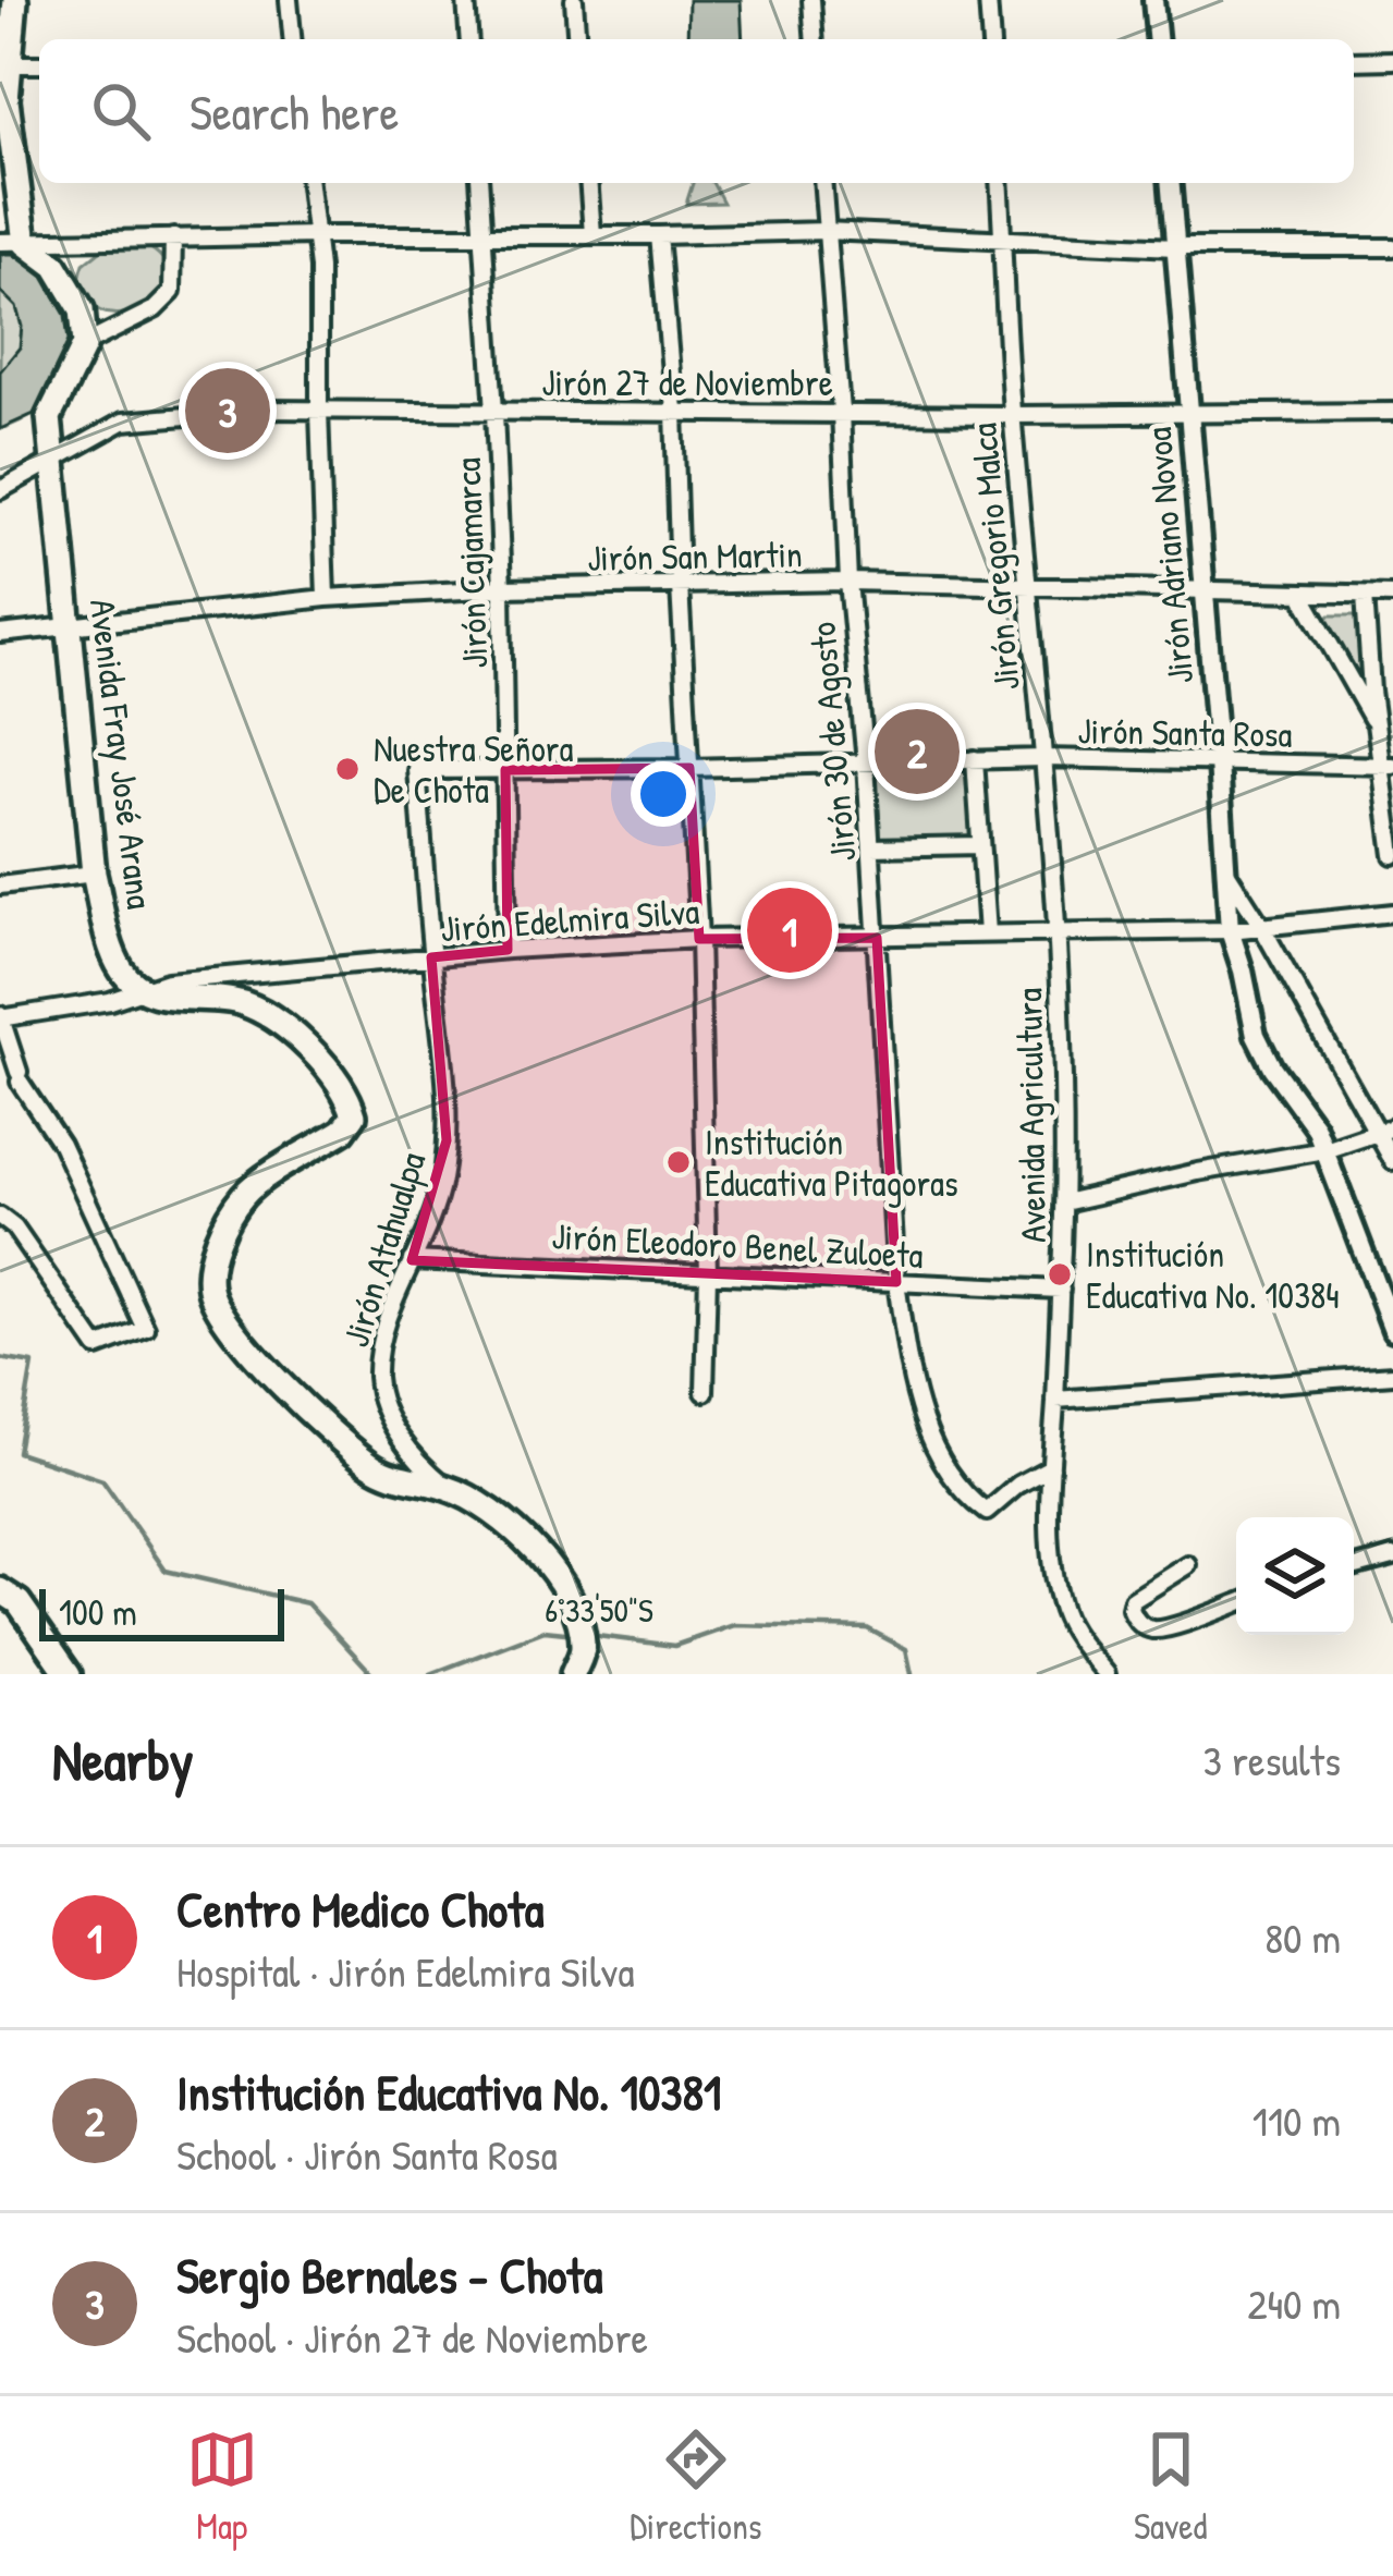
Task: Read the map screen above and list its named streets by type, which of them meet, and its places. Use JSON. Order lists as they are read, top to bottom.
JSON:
{
  "streets": {
    "main road": ["Avenida Fray José Arana"],
    "street": [
      "Jirón 27 de Noviembre",
      "Jirón San Martin",
      "Jirón Adriano Novoa",
      "Jirón Gregorio Malca",
      "Jirón Cajamarca",
      "Jirón Santa Rosa",
      "Jirón 30 de Agosto",
      "Jirón Edelmira Silva",
      "Avenida Agricultura",
      "Jirón Eleodoro Benel Zuloeta",
      "Jirón Atahualpa"
    ]
  },
  "crossings": [
    ["Jirón 27 de Noviembre", "Jirón Adriano Novoa"],
    ["Jirón 27 de Noviembre", "Jirón Gregorio Malca"],
    ["Jirón 27 de Noviembre", "Jirón Cajamarca"],
    ["Jirón 27 de Noviembre", "Jirón 30 de Agosto"],
    ["Jirón 27 de Noviembre", "Avenida Fray José Arana"],
    ["Jirón San Martin", "Jirón Adriano Novoa"],
    ["Jirón San Martin", "Jirón Gregorio Malca"],
    ["Jirón San Martin", "Jirón Cajamarca"],
    ["Jirón San Martin", "Jirón 30 de Agosto"],
    ["Jirón San Martin", "Avenida Fray José Arana"],
    ["Jirón Adriano Novoa", "Jirón Santa Rosa"],
    ["Jirón Adriano Novoa", "Jirón Edelmira Silva"],
    ["Jirón Gregorio Malca", "Jirón Santa Rosa"],
    ["Jirón Gregorio Malca", "Jirón Edelmira Silva"],
    ["Jirón Gregorio Malca", "Avenida Agricultura"],
    ["Jirón Cajamarca", "Jirón Santa Rosa"],
    ["Jirón Cajamarca", "Jirón Edelmira Silva"],
    ["Jirón Santa Rosa", "Jirón 30 de Agosto"],
    ["Jirón Santa Rosa", "Jirón Atahualpa"],
    ["Jirón 30 de Agosto", "Jirón Edelmira Silva"],
    ["Jirón 30 de Agosto", "Avenida Agricultura"],
    ["Jirón 30 de Agosto", "Jirón Eleodoro Benel Zuloeta"],
    ["Avenida Fray José Arana", "Jirón Edelmira Silva"],
    ["Jirón Edelmira Silva", "Avenida Agricultura"],
    ["Jirón Edelmira Silva", "Jirón Atahualpa"],
    ["Avenida Agricultura", "Jirón Eleodoro Benel Zuloeta"],
    ["Jirón Eleodoro Benel Zuloeta", "Jirón Atahualpa"]
  ],
  "places": ["Nuestra Señora De Chota", "Institución Educativa Pitagoras", "Institución Educativa No. 10384"],
  "scale_bar": "100 m",
  "page": {
    "search": "Search here",
    "pins": ["3", "2", "1"],
    "scale": "100 m",
    "heading": ["Nearby", "3 results"],
    "list": [
      {
        "mark": "1",
        "name": "Centro Medico Chota",
        "note": "Hospital · Jirón Edelmira Silva",
        "value": "80 m"
      },
      {
        "mark": "2",
        "name": "Institución Educativa No. 10381",
        "note": "School · Jirón Santa Rosa",
        "value": "110 m"
      },
      {
        "mark": "3",
        "name": "Sergio Bernales - Chota",
        "note": "School · Jirón 27 de Noviembre",
        "value": "240 m"
      }
    ],
    "nav": ["Map", "Directions", "Saved"]
  },
  "coordinates": ["6°33'50\"S"]
}
